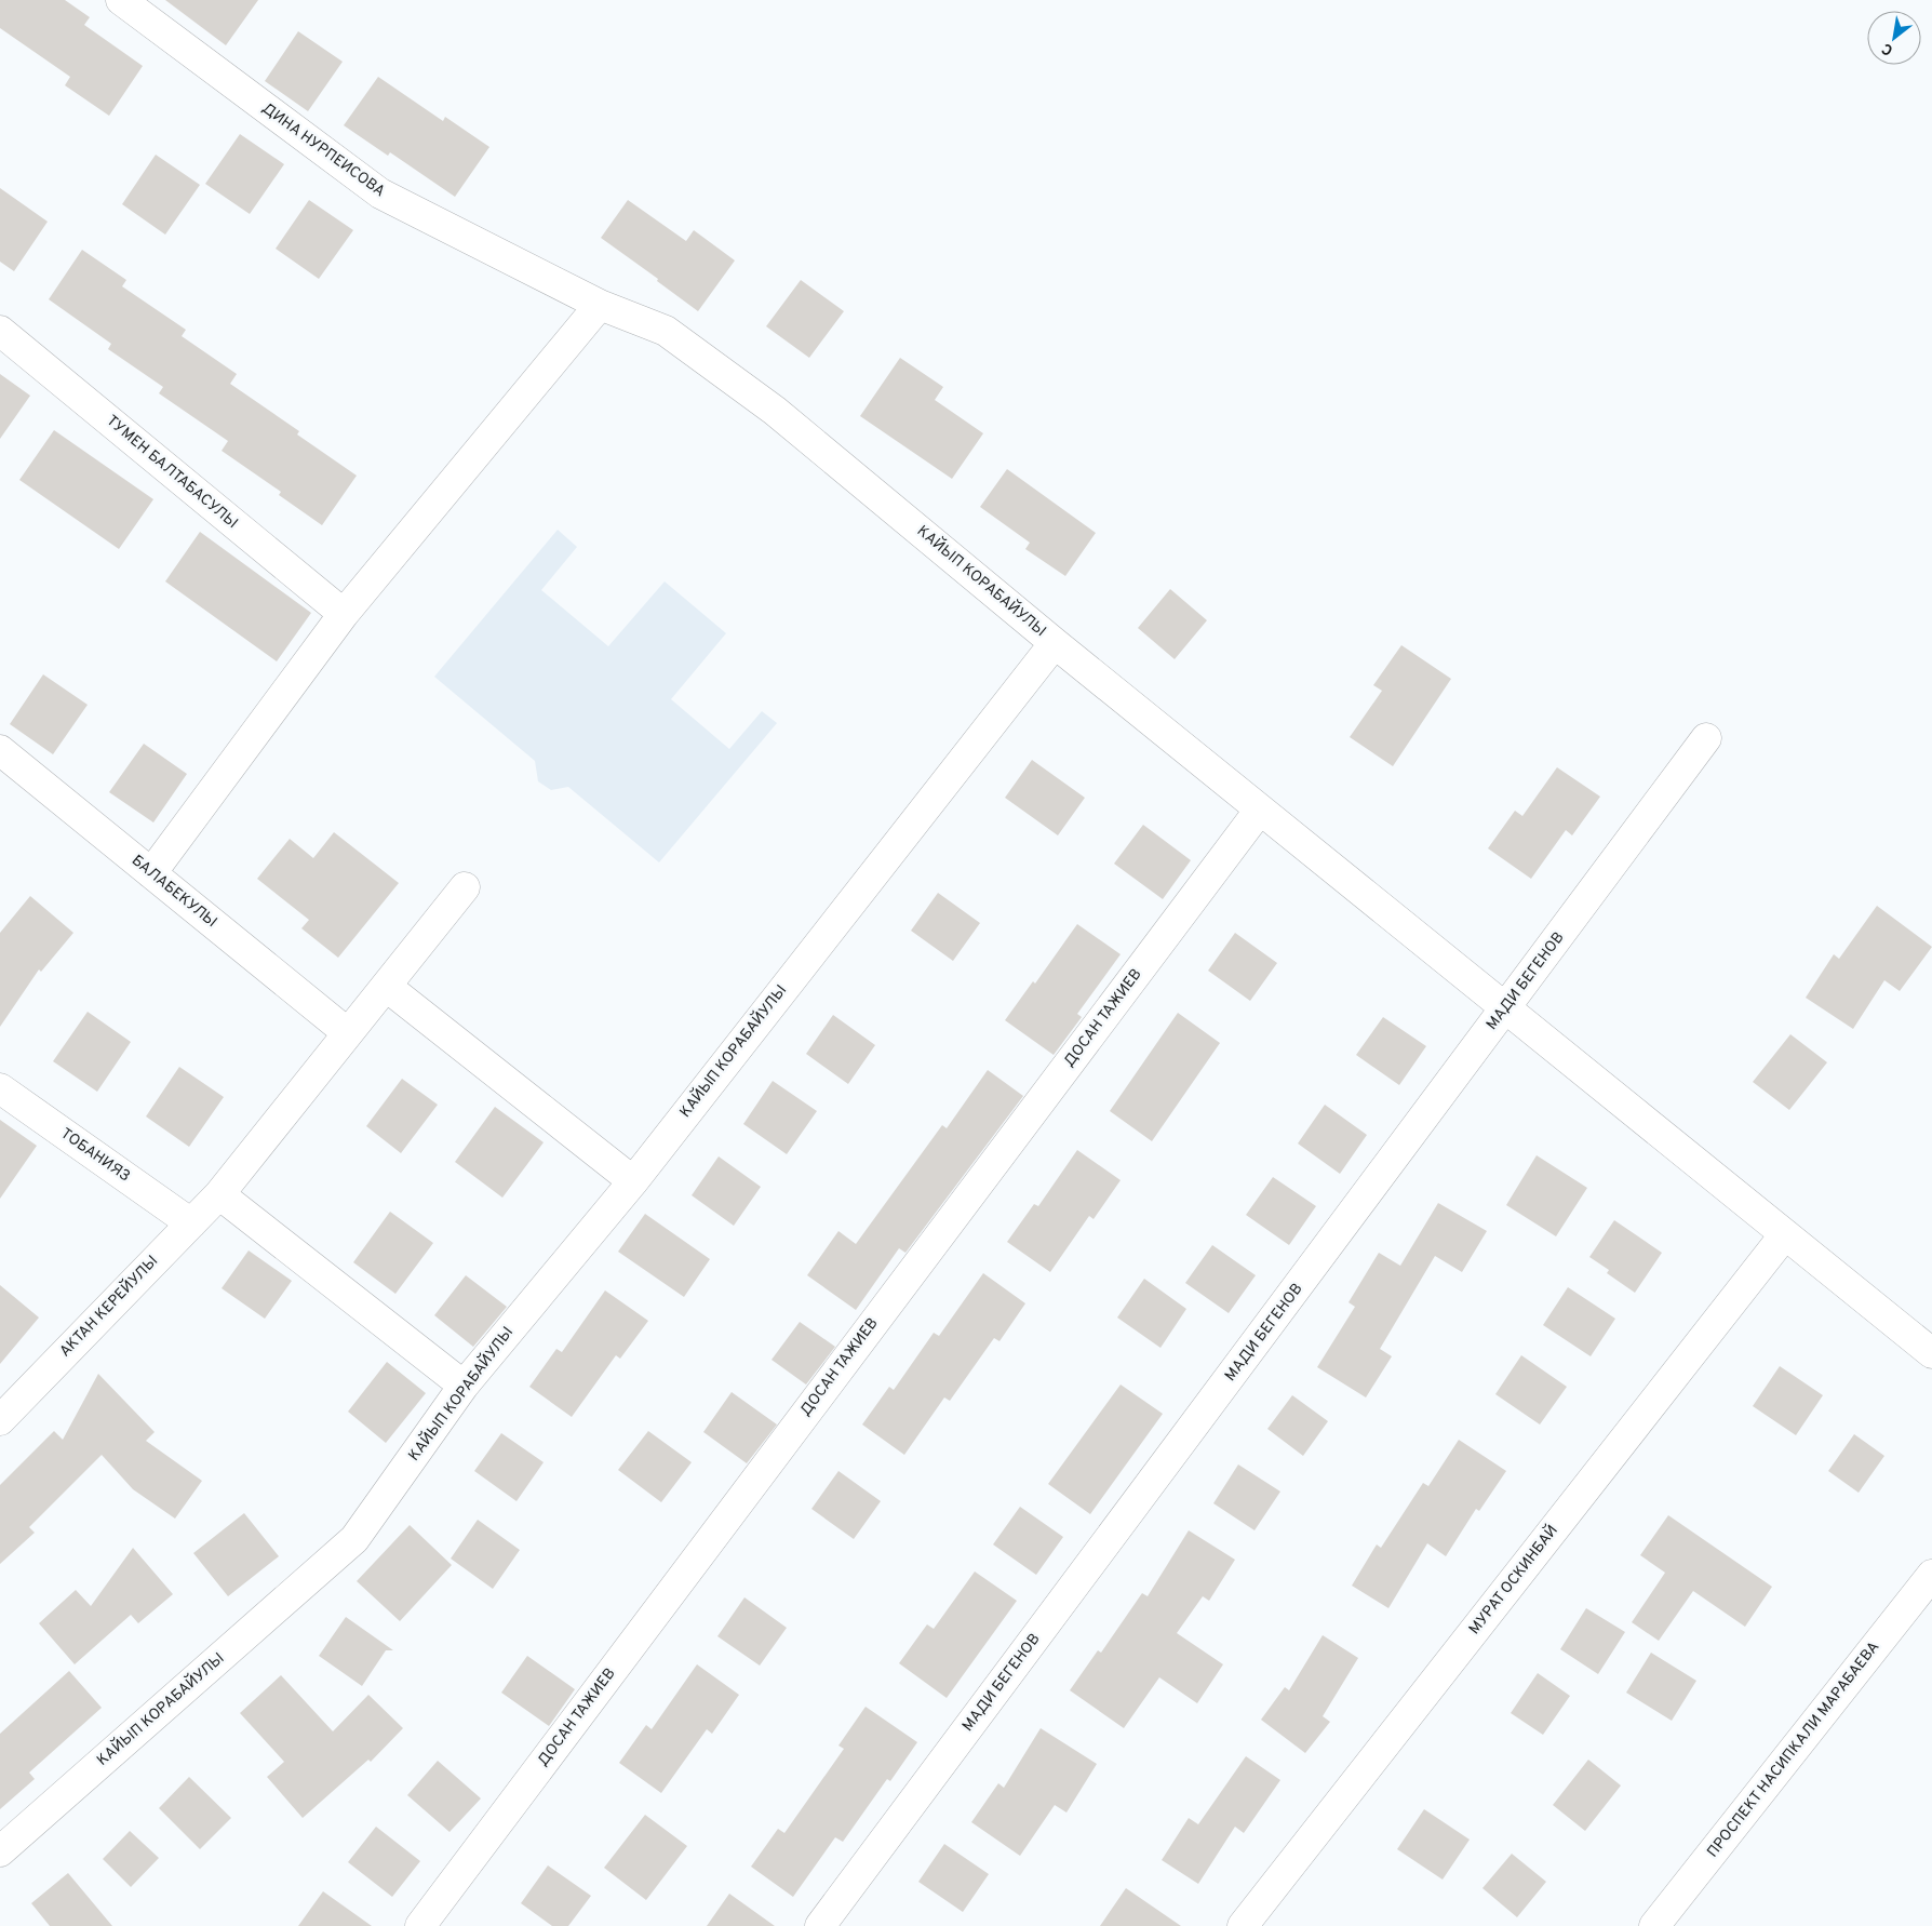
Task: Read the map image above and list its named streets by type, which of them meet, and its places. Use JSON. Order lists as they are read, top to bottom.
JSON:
{
  "streets": {
    "street": [
      "ДИНА НУРПЕИСОВА",
      "ТУМЕН БАЛТАБАСУЛЫ",
      "КАЙЫП КОРАБАЙУЛЫ",
      "БАЛАБЕКУЛЫ",
      "МАДИ БЕГЕНОВ",
      "ДОСАН ТАЖИЕВ",
      "ТОБАНИЯЗ",
      "АКТАН КЕРЕЙУЛЫ",
      "МУРАТ ОСКИНБАЙ",
      "ПРОСПЕКТ НАСИПКАЛИ МАРАБАЕВА"
    ]
  },
  "crossings": [
    ["ДИНА НУРПЕИСОВА", "КАЙЫП КОРАБАЙУЛЫ"],
    ["БАЛАБЕКУЛЫ", "АКТАН КЕРЕЙУЛЫ"],
    ["ТОБАНИЯЗ", "АКТАН КЕРЕЙУЛЫ"]
  ],
  "north": "bottom left"
}
